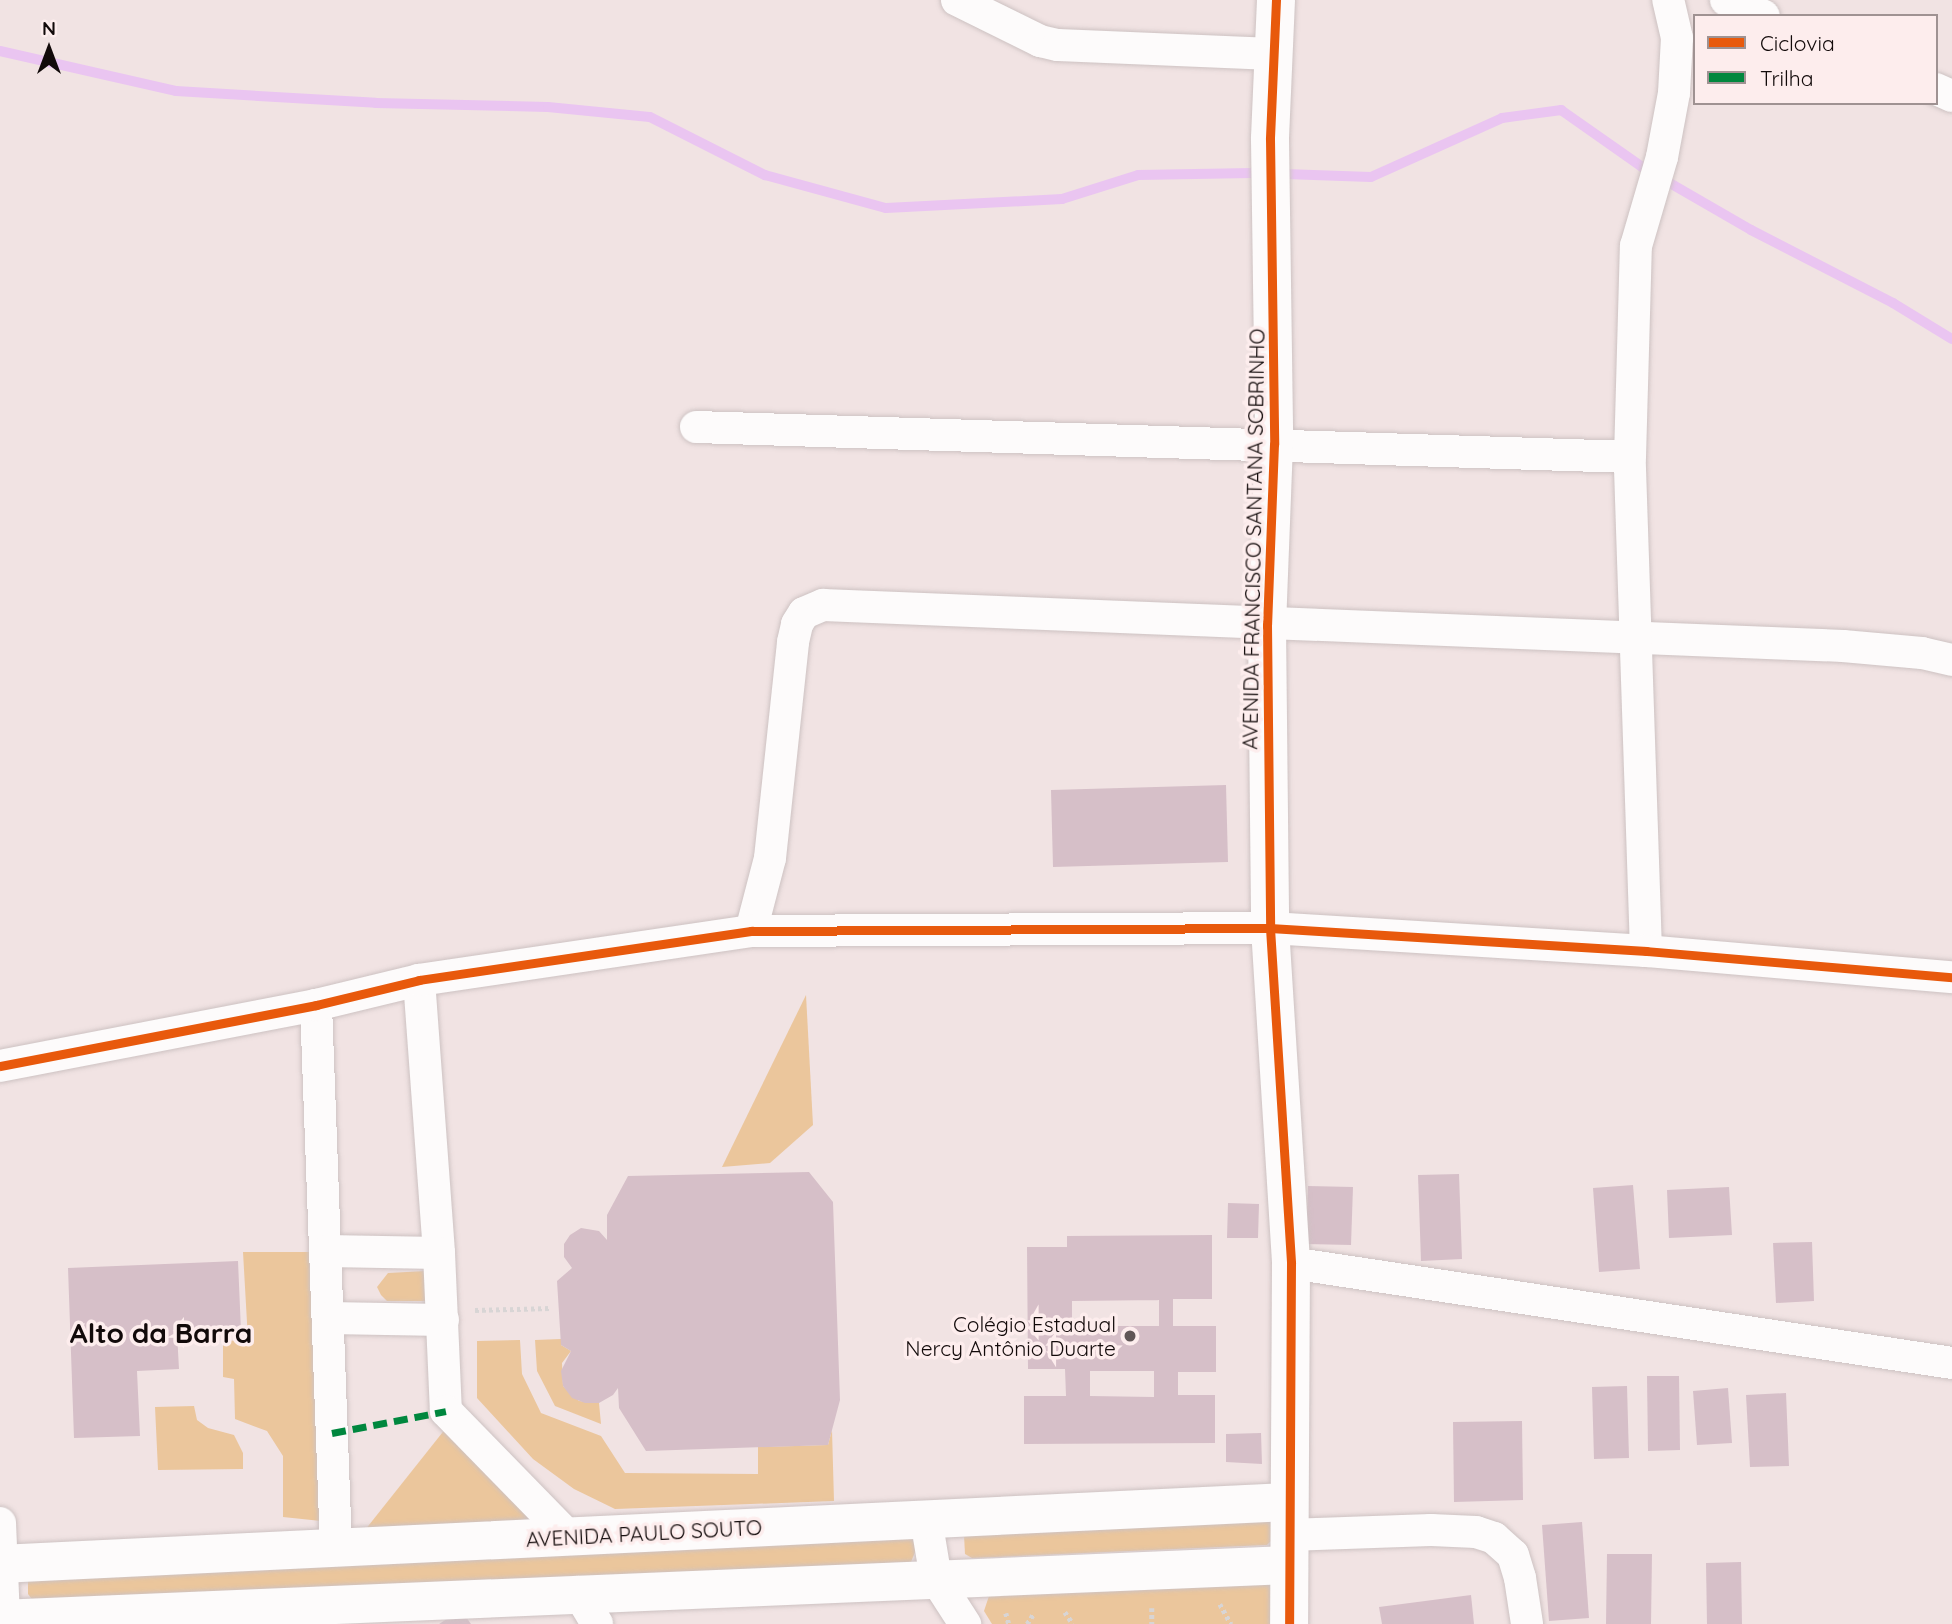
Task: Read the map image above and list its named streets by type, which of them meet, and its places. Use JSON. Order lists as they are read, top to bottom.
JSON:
{
  "streets": {
    "street": ["AVENIDA FRANCISCO SANTANA SOBRINHO", "AVENIDA PAULO SOUTO"]
  },
  "crossings": [
    ["AVENIDA FRANCISCO SANTANA SOBRINHO", "AVENIDA PAULO SOUTO"]
  ],
  "districts": ["Alto da Barra"],
  "places": ["Colégio Estadual Nercy Antônio Duarte"],
  "legend": ["Ciclovia", "Trilha"],
  "north": "top"
}
